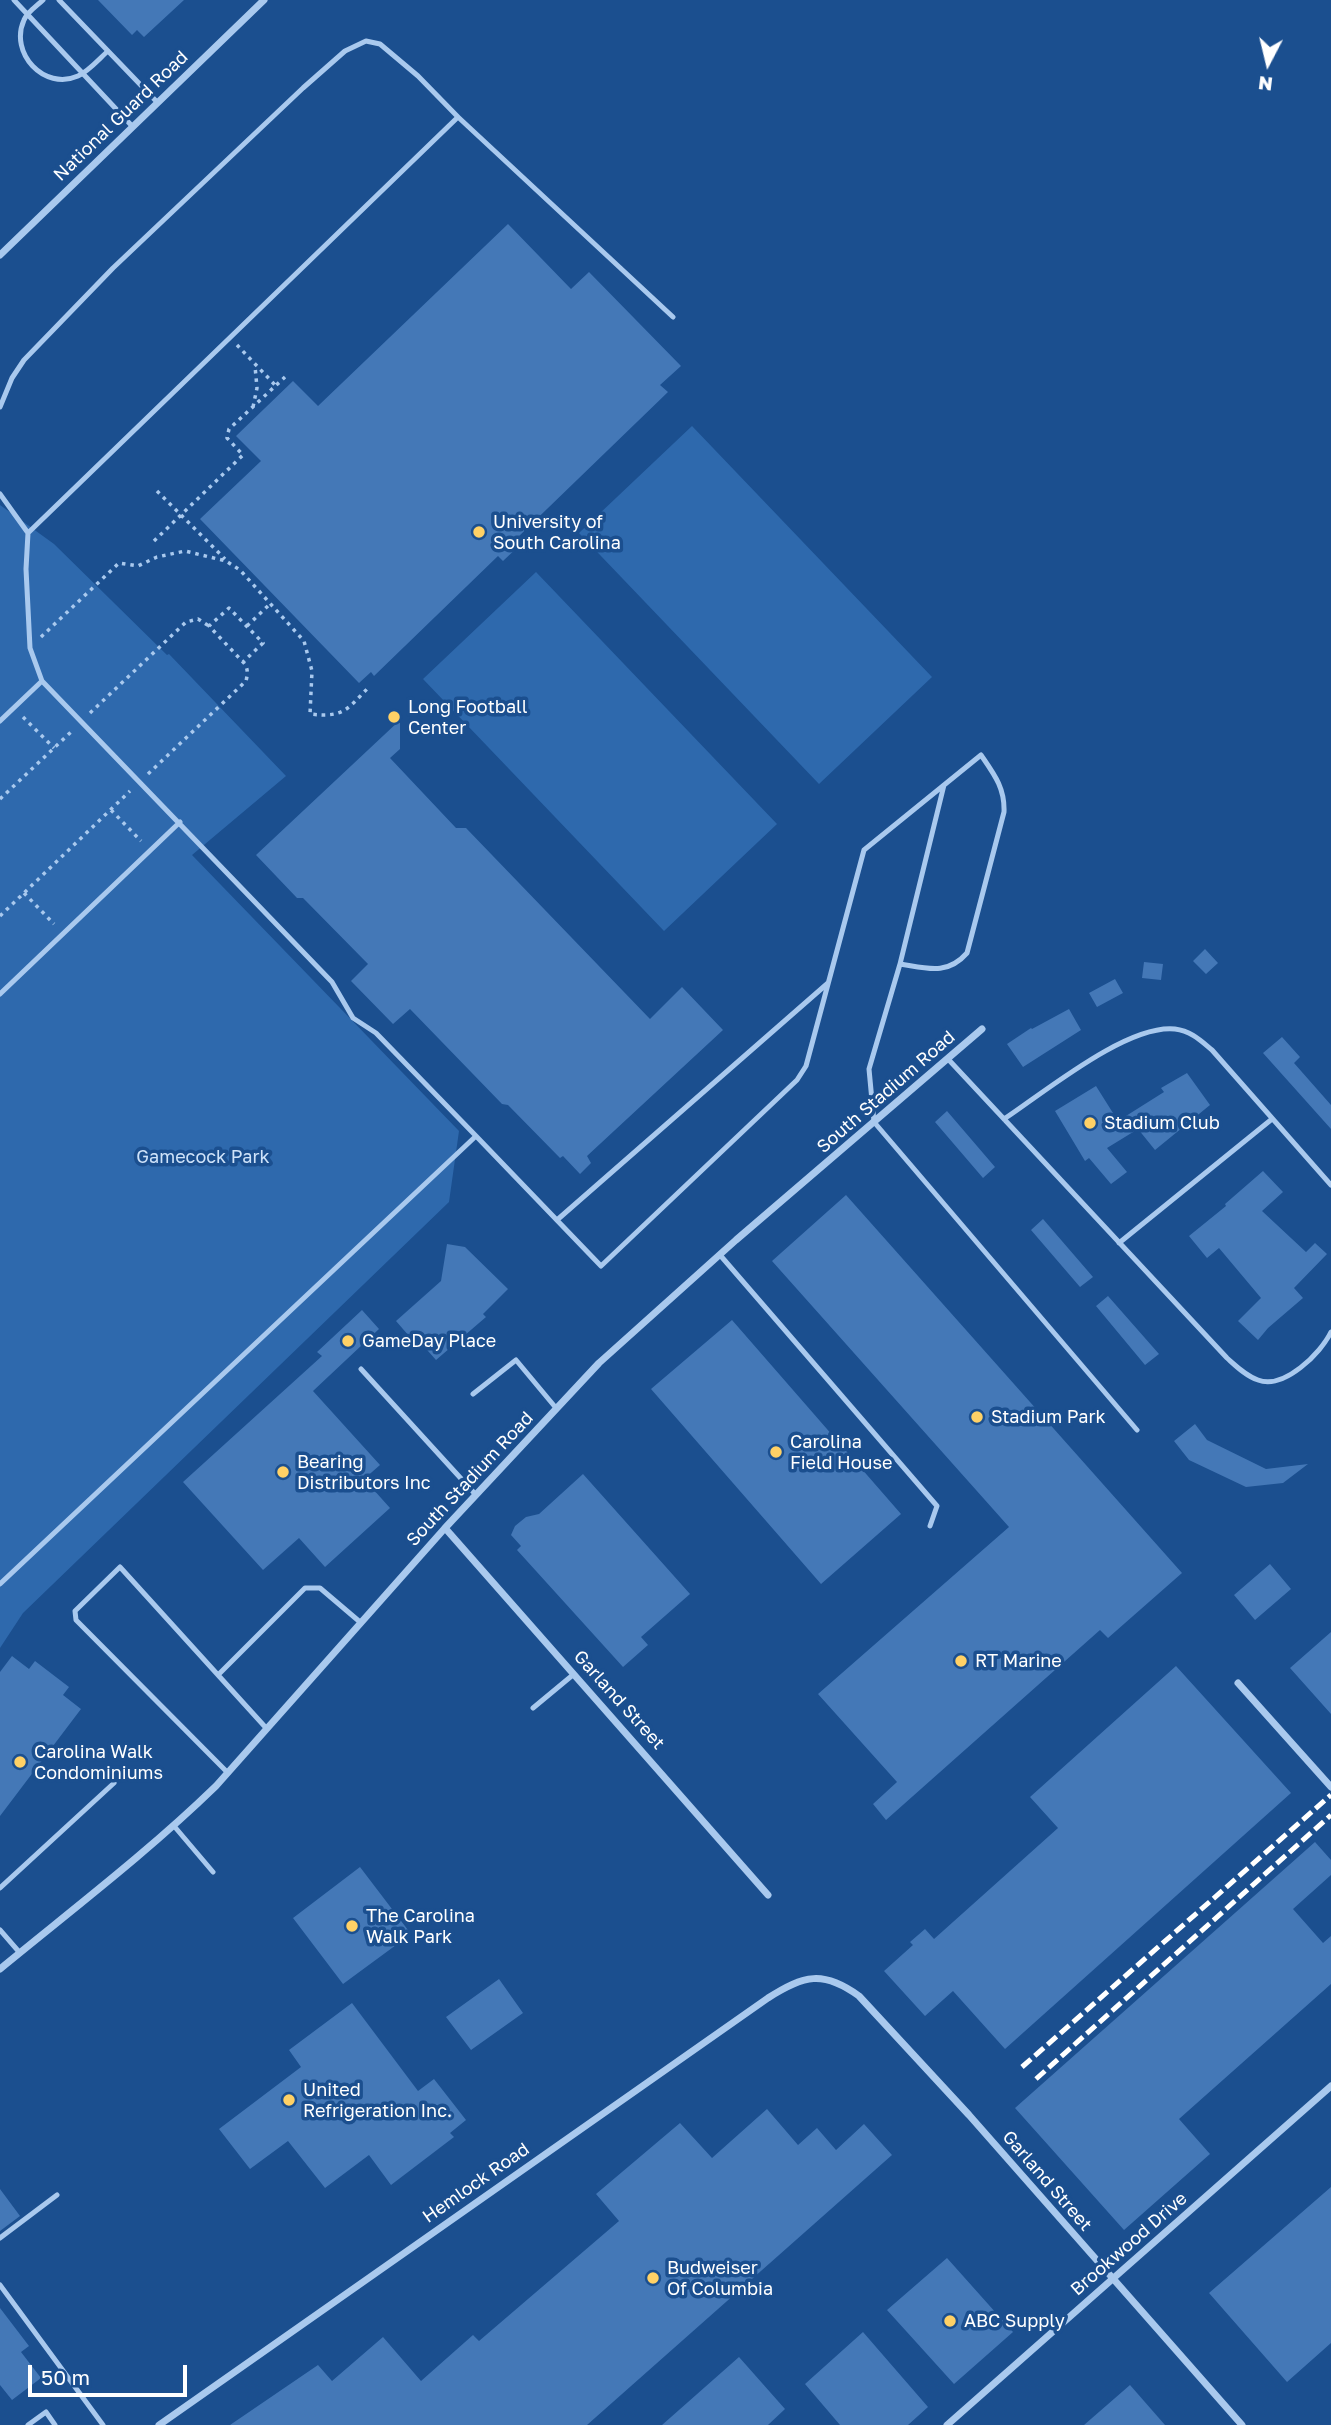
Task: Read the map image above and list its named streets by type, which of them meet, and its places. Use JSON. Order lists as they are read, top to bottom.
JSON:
{
  "streets": {
    "street": [
      "National Guard Road",
      "South Stadium Road",
      "Garland Street",
      "Hemlock Road",
      "Brookwood Drive"
    ]
  },
  "crossings": [
    ["South Stadium Road", "Garland Street"],
    ["Garland Street", "Hemlock Road"],
    ["Garland Street", "Brookwood Drive"]
  ],
  "parks": ["Gamecock Park"],
  "places": [
    "University of South Carolina",
    "Long Football Center",
    "Stadium Club",
    "GameDay Place",
    "Stadium Park",
    "Carolina Field House",
    "Bearing Distributors Inc",
    "RT Marine",
    "Carolina Walk Condominiums",
    "The Carolina Walk Park",
    "United Refrigeration Inc.",
    "Budweiser Of Columbia",
    "ABC Supply"
  ],
  "scale_bar": "50 m",
  "north": "bottom"
}
